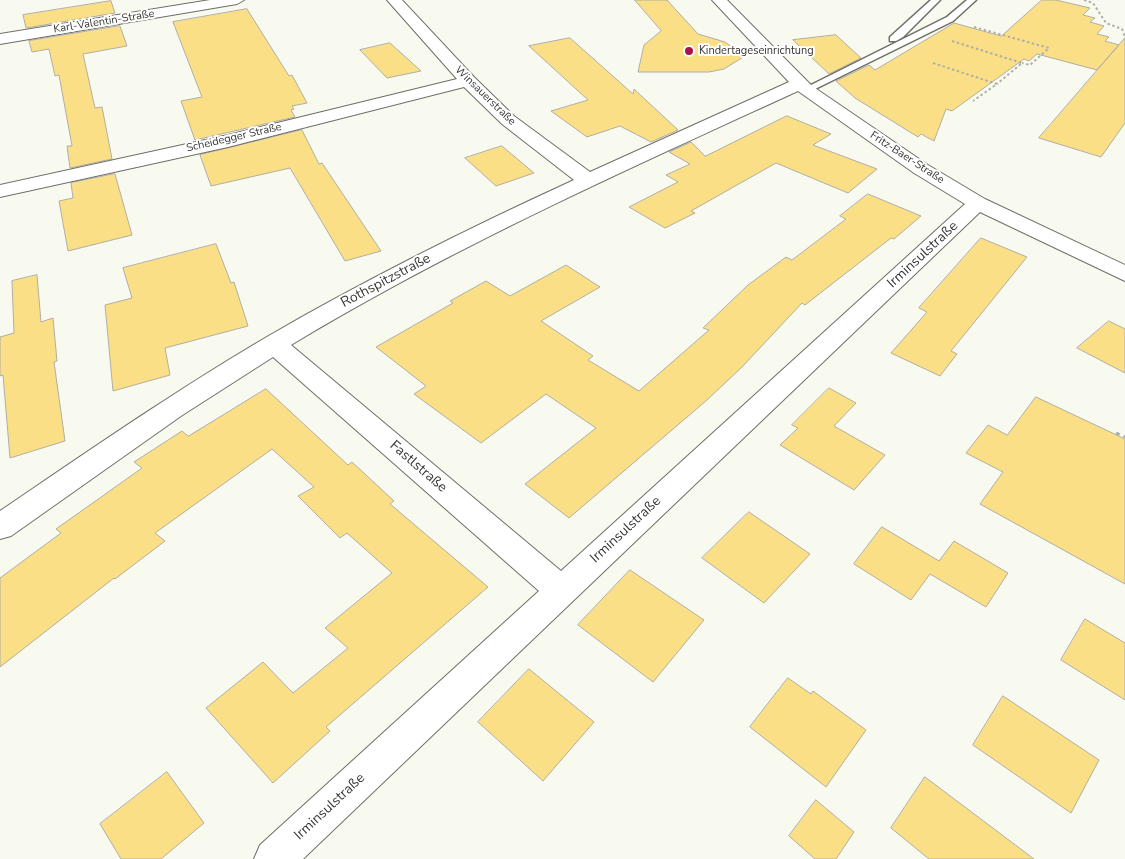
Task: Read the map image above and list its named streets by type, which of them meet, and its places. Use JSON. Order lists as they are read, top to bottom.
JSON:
{
  "streets": {
    "street": [
      "Karl-Valentin-Straße",
      "Winsauerstraße",
      "Scheidegger Straße",
      "Fritz-Baer-Straße",
      "Irminsulstraße",
      "Rothspitzstraße",
      "Fastlstraße"
    ]
  },
  "crossings": [
    ["Winsauerstraße", "Scheidegger Straße"],
    ["Winsauerstraße", "Rothspitzstraße"],
    ["Fritz-Baer-Straße", "Irminsulstraße"],
    ["Fritz-Baer-Straße", "Rothspitzstraße"],
    ["Irminsulstraße", "Fastlstraße"],
    ["Rothspitzstraße", "Fastlstraße"]
  ],
  "places": ["Kindertageseinrichtung"]
}
